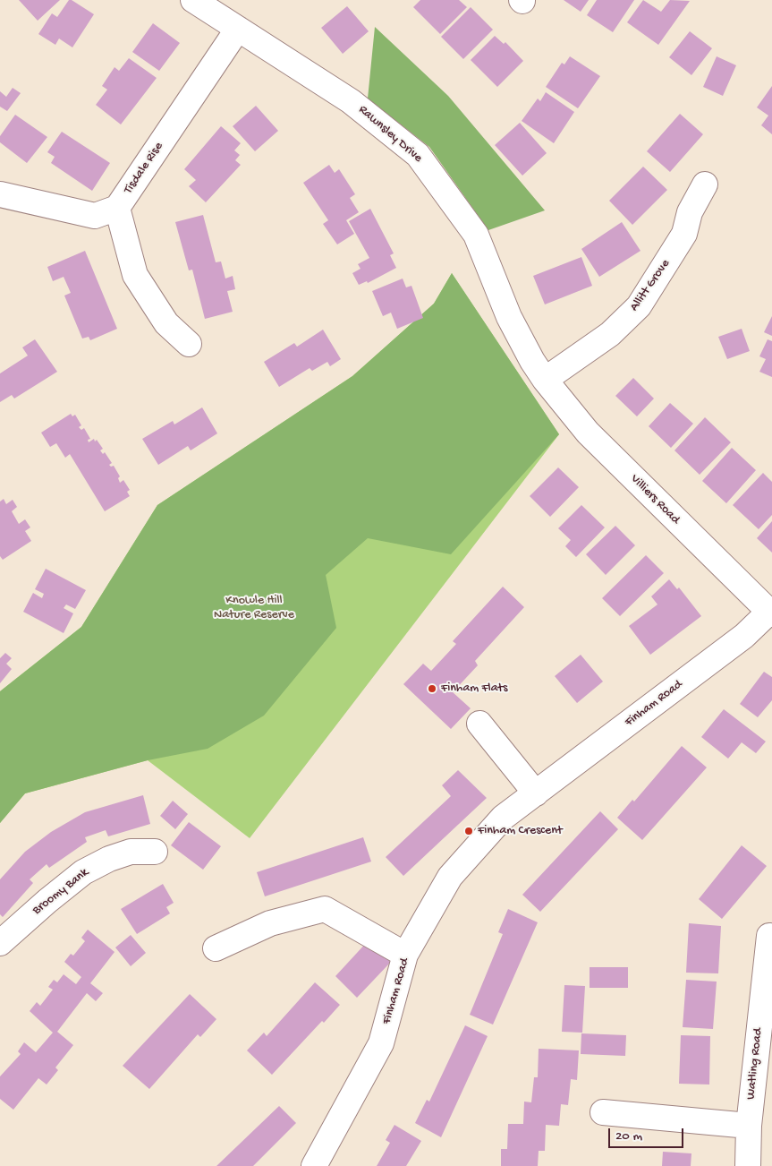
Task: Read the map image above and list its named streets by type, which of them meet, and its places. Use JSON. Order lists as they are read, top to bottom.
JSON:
{
  "streets": {
    "street": [
      "Rawnsley Drive",
      "Tisdale Rise",
      "Allitt Grove",
      "Villiers Road",
      "Finham Road",
      "Broomy Bank",
      "Watling Road"
    ]
  },
  "crossings": [
    ["Rawnsley Drive", "Tisdale Rise"],
    ["Rawnsley Drive", "Allitt Grove"],
    ["Rawnsley Drive", "Villiers Road"],
    ["Allitt Grove", "Villiers Road"],
    ["Villiers Road", "Finham Road"]
  ],
  "parks": ["Knowle Hill Nature Reserve"],
  "places": ["Finham Flats", "Finham Crescent"],
  "scale_bar": "20 m"
}
